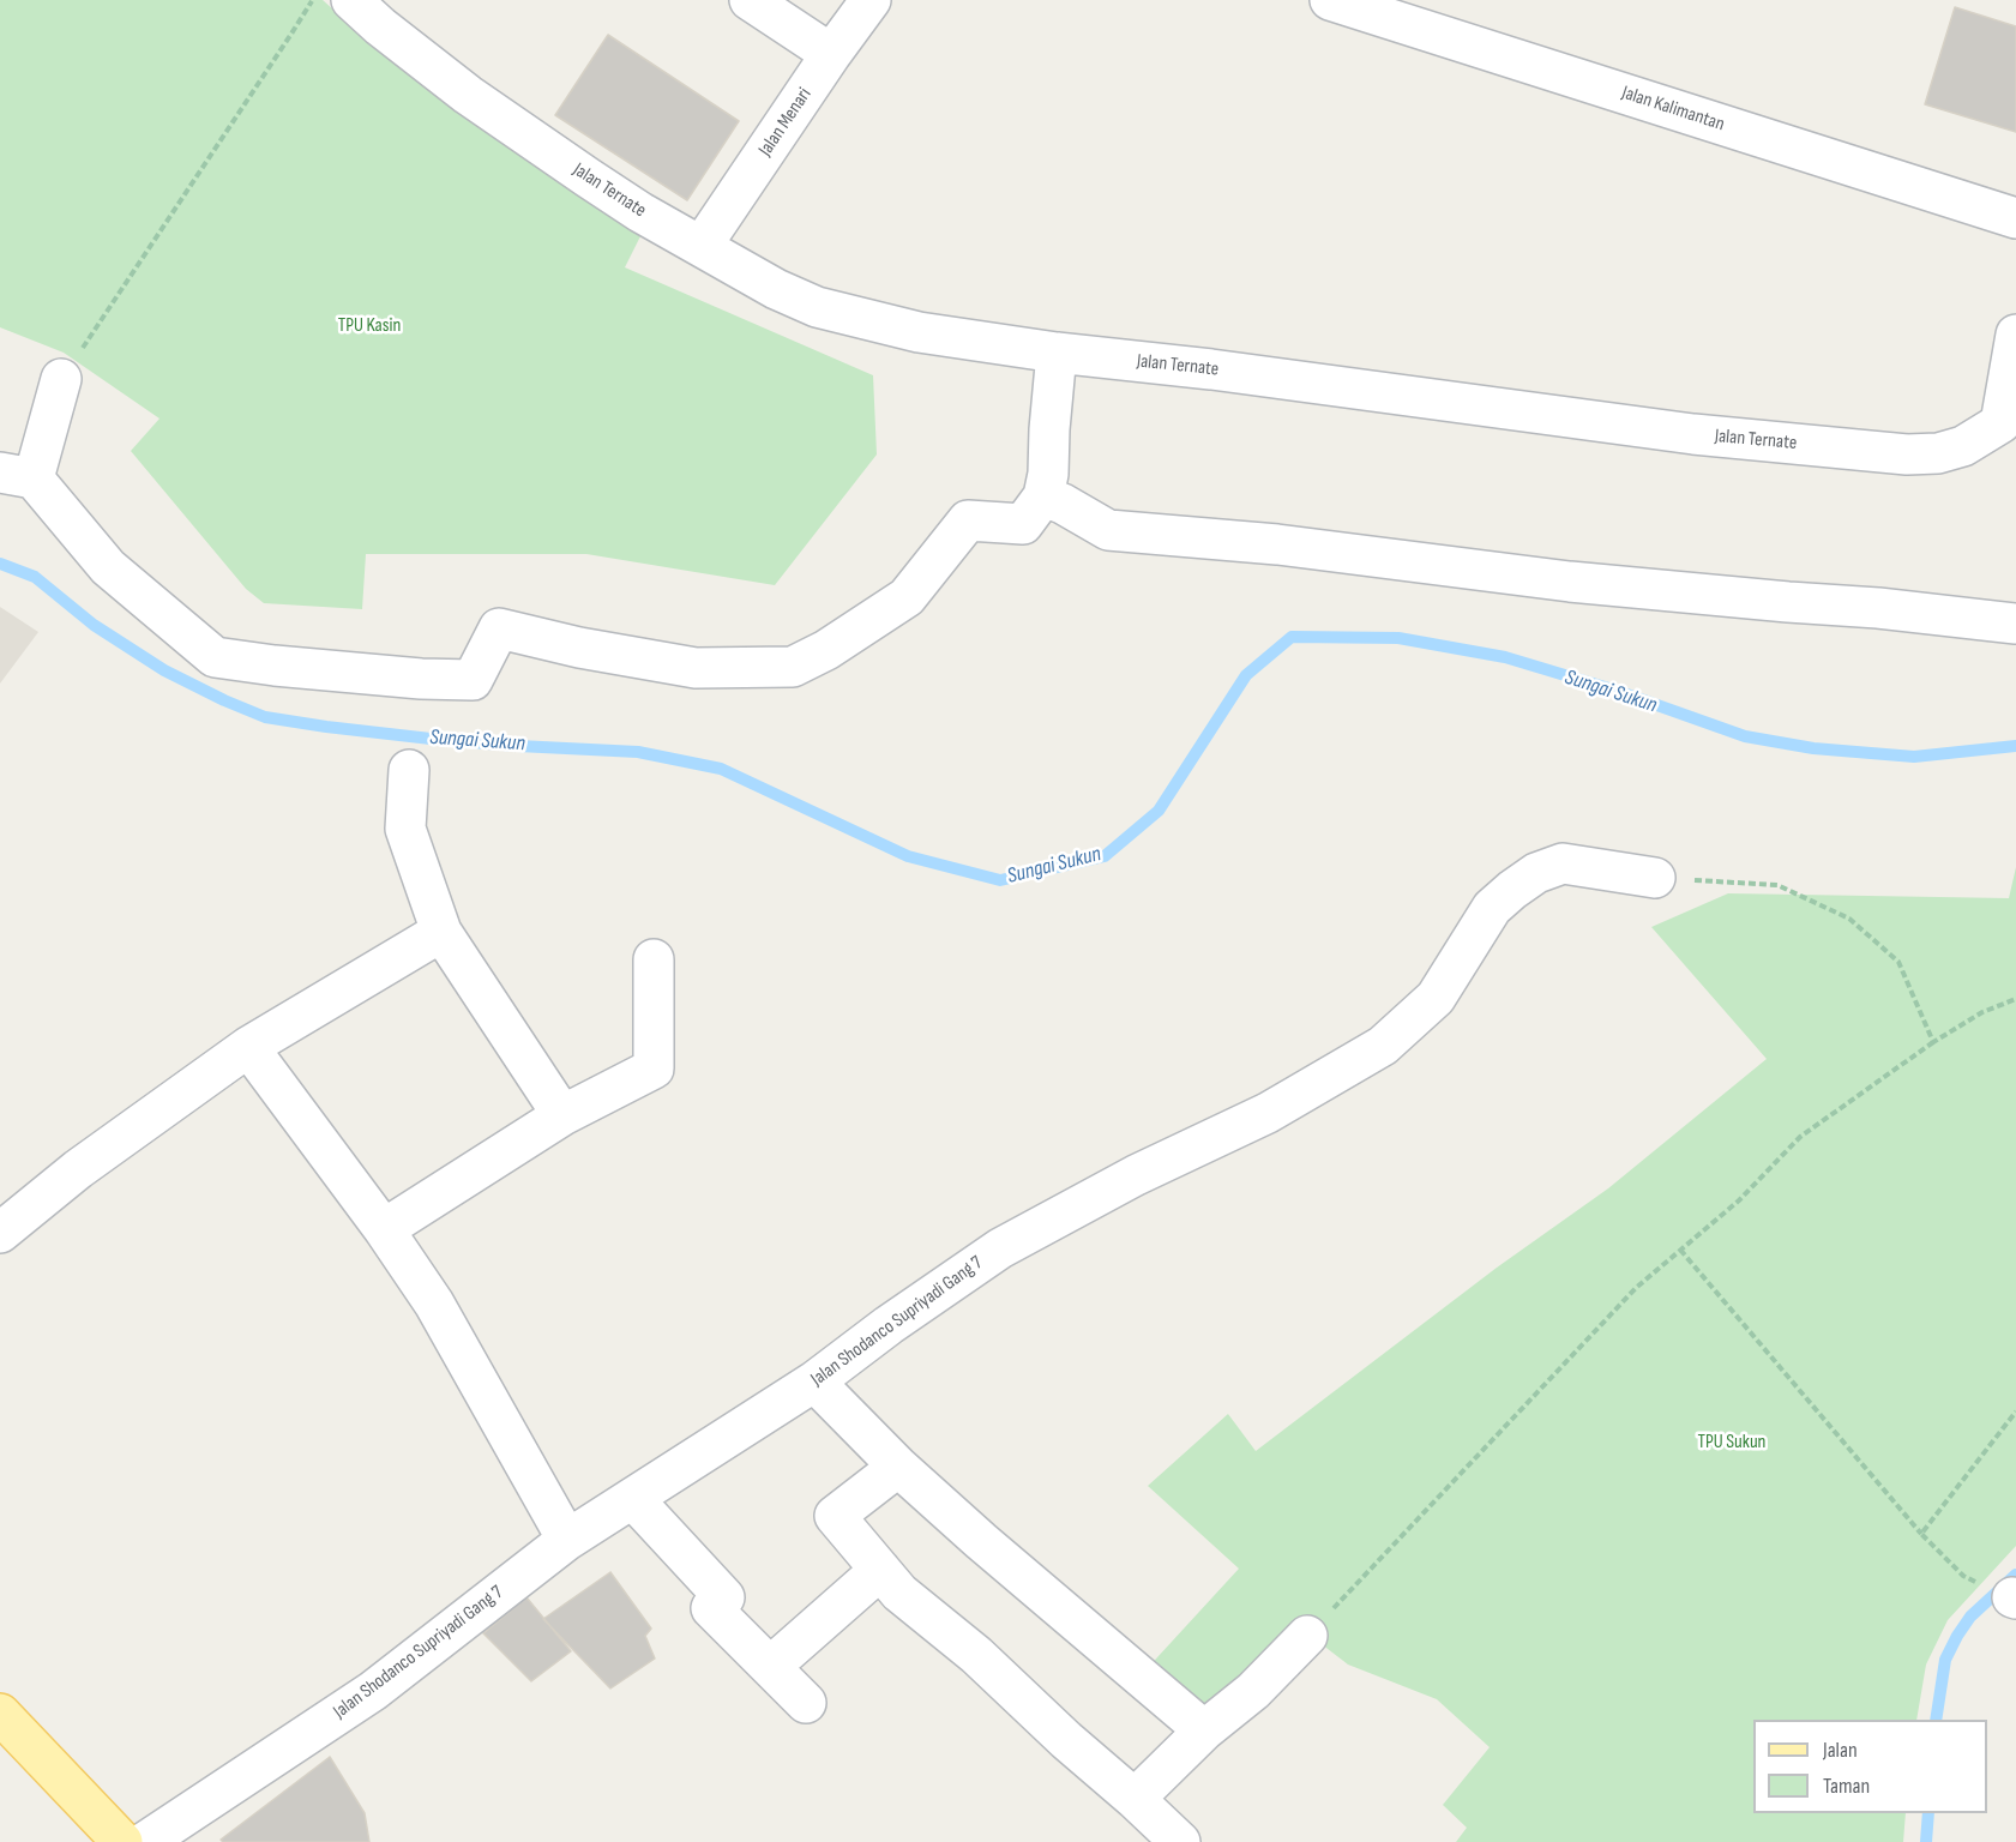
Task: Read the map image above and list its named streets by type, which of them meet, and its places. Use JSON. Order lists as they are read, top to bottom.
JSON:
{
  "streets": {
    "street": [
      "Jalan Kalimantan",
      "Jalan Menari",
      "Jalan Ternate",
      "Jalan Shodanco Supriyadi Gang 7"
    ]
  },
  "crossings": [
    ["Jalan Menari", "Jalan Ternate"]
  ],
  "water": ["Sungai Sukun"],
  "parks": ["TPU Kasin", "TPU Sukun"],
  "legend": ["Jalan", "Taman"]
}
